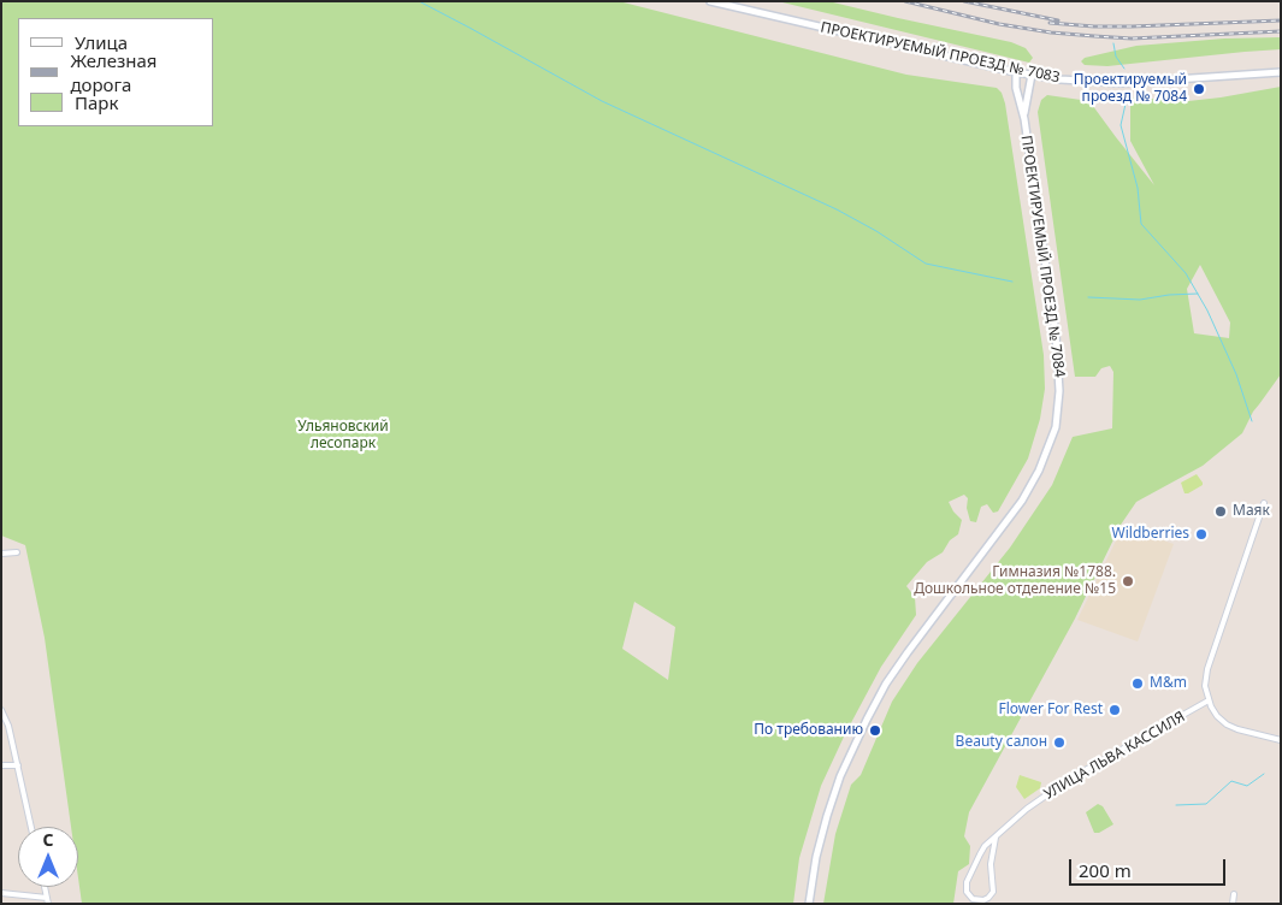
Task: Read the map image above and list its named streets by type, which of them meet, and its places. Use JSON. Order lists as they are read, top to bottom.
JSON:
{
  "streets": {
    "street": ["ПРОЕКТИРУЕМЫЙ ПРОЕЗД № 7083", "ПРОЕКТИРУЕМЫЙ ПРОЕЗД № 7084", "УЛИЦА ЛЬВА КАССИЛЯ"]
  },
  "crossings": [
    ["ПРОЕКТИРУЕМЫЙ ПРОЕЗД № 7083", "ПРОЕКТИРУЕМЫЙ ПРОЕЗД № 7084"]
  ],
  "parks": ["Ульяновский лесопарк"],
  "places": [
    "Проектируемый проезд № 7084",
    "Маяк",
    "Wildberries",
    "Гимназия №1788. Дошкольное отделение №15",
    "M&m",
    "Flower For Rest",
    "По требованию",
    "Beauty салон"
  ],
  "legend": ["Улица", "Железная дорога", "Парк"],
  "scale_bar": "200 m",
  "north": "top"
}
